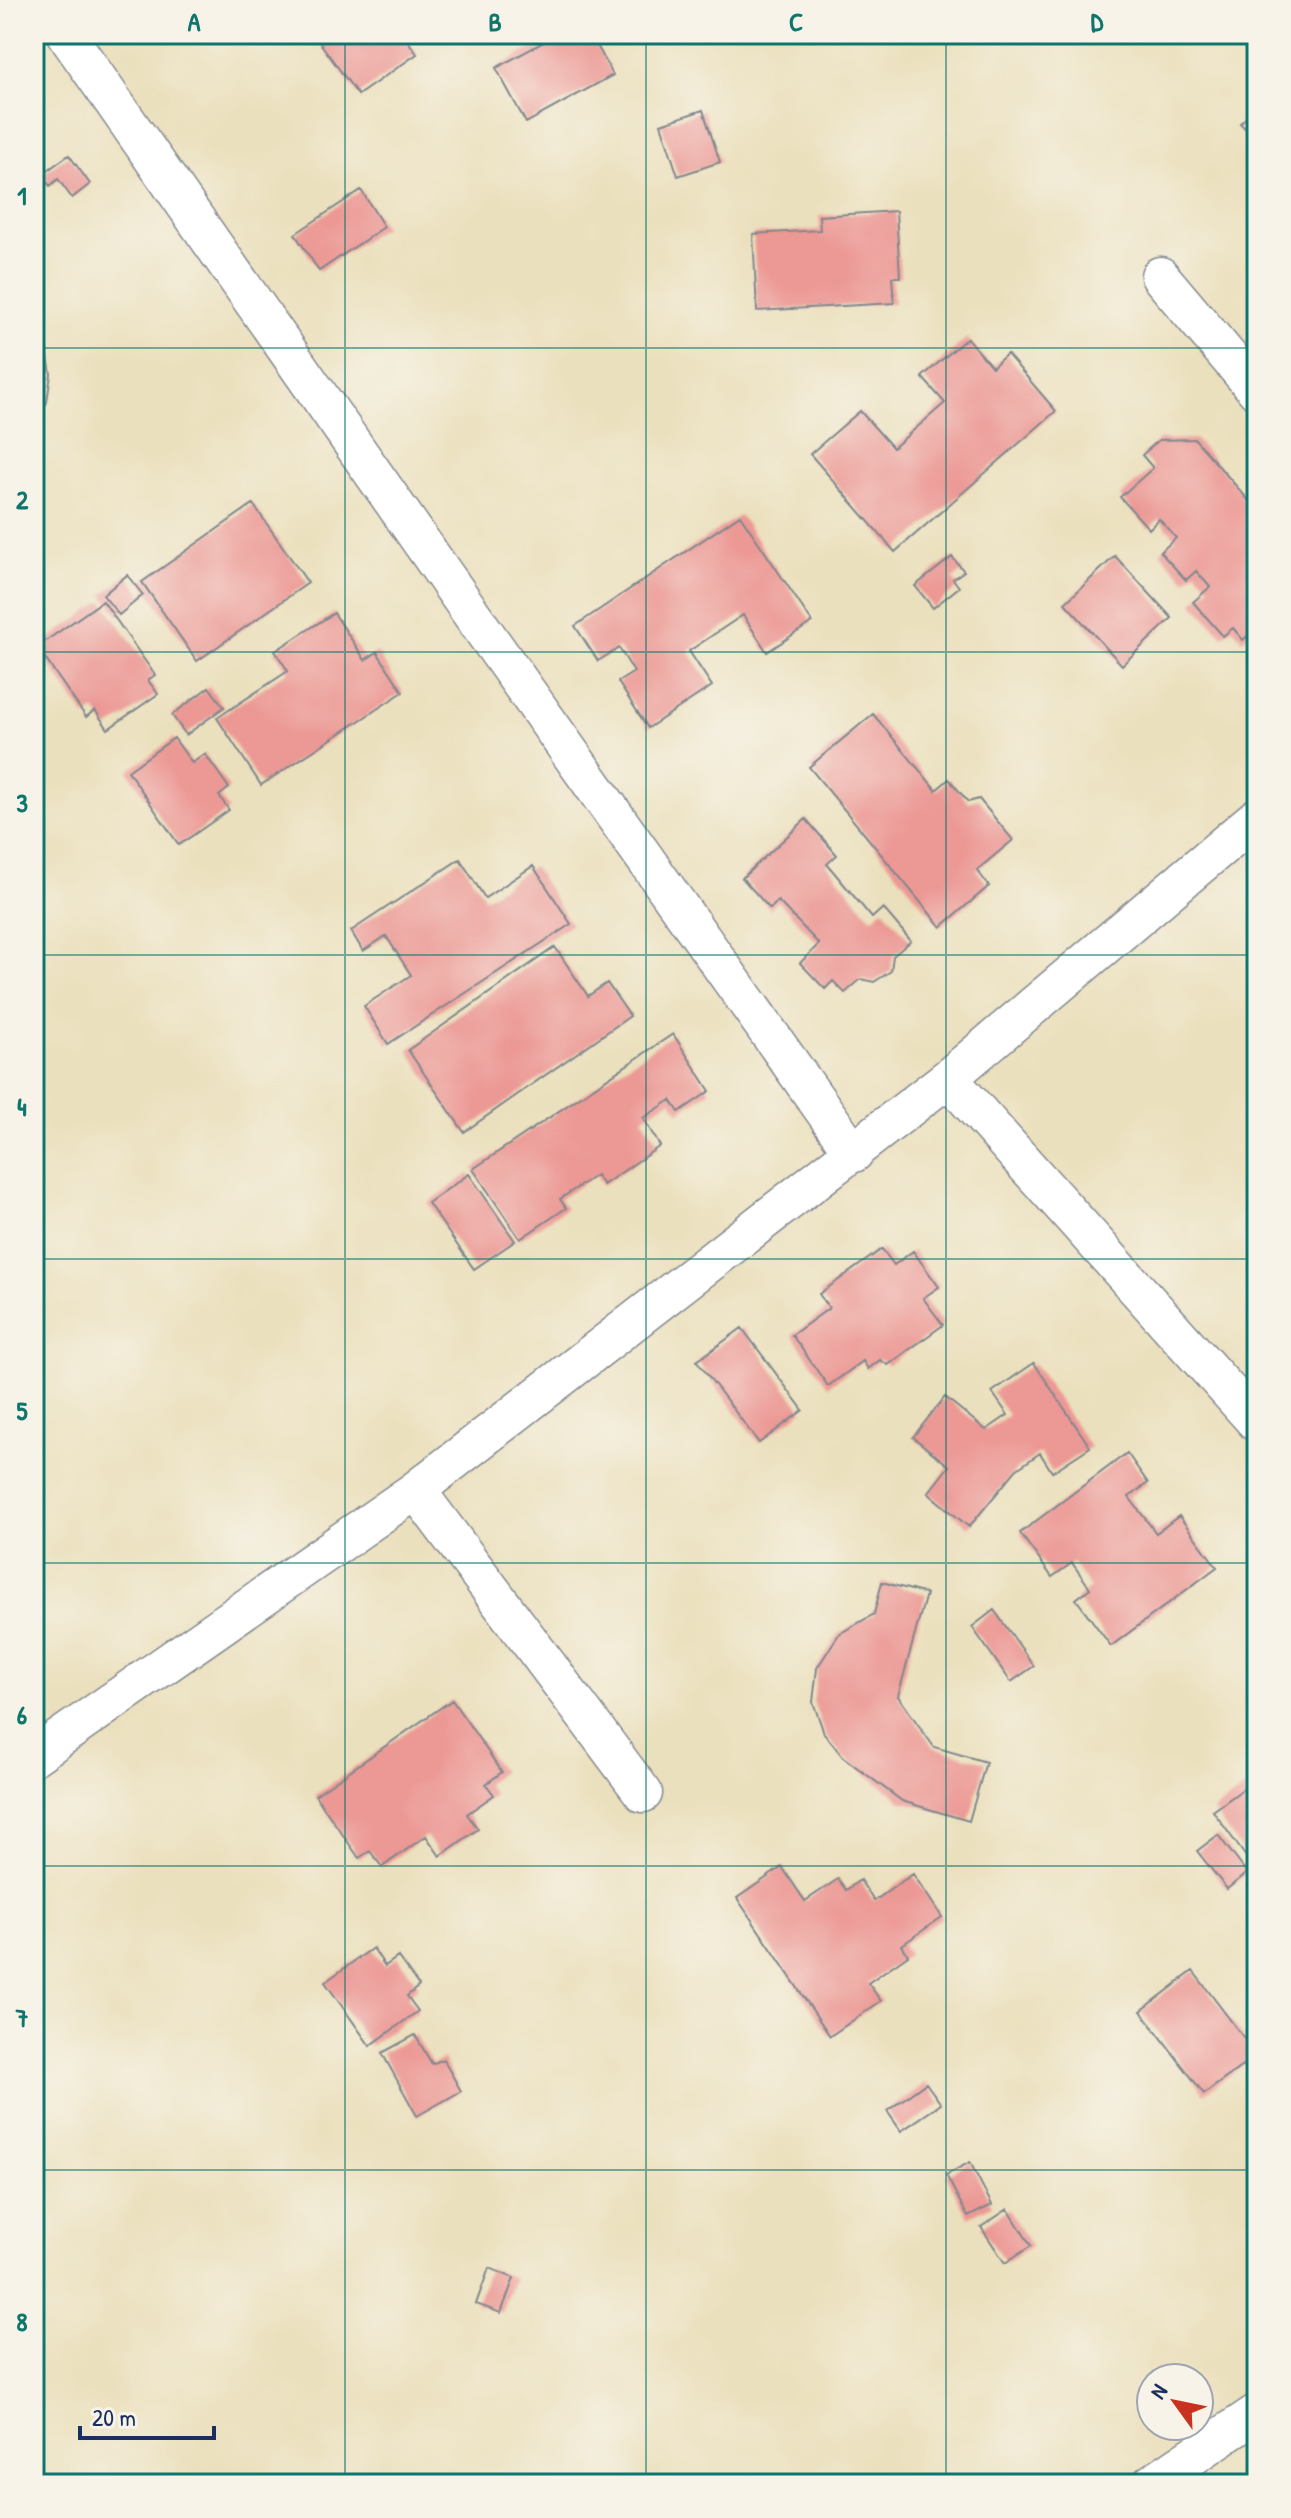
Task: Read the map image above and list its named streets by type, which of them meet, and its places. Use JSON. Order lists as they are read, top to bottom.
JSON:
{
  "scale_bar": "20 m",
  "north": "top left",
  "grid": {
    "columns": [
      "A",
      "B",
      "C",
      "D"
    ],
    "rows": [
      "1",
      "2",
      "3",
      "4",
      "5",
      "6",
      "7",
      "8"
    ]
  }
}
